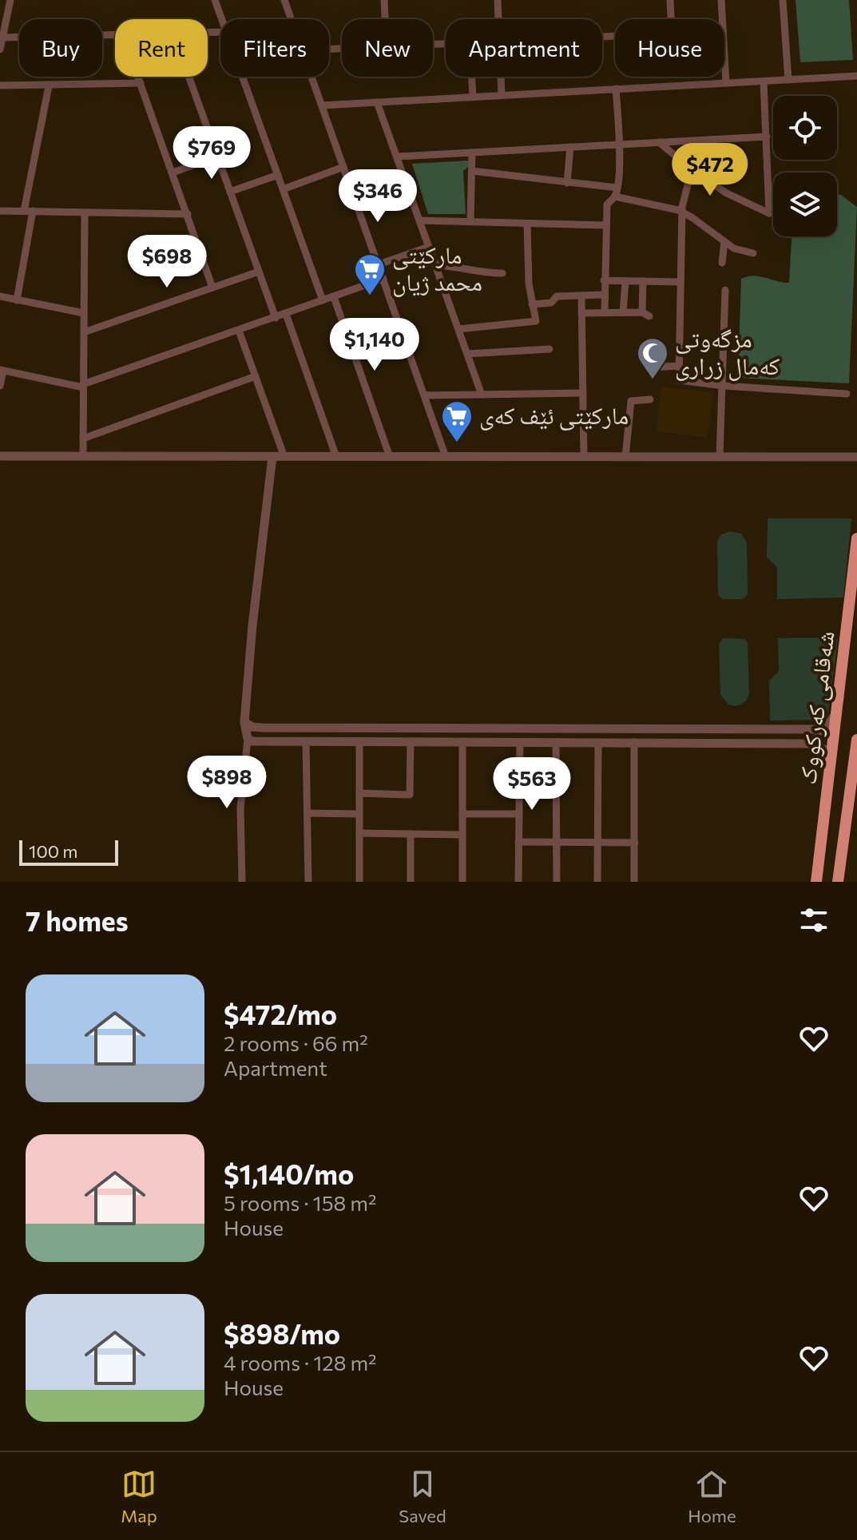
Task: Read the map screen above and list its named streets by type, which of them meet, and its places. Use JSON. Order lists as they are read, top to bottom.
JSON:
{
  "streets": {
    "highway": ["شەقامی کەرکووک"]
  },
  "places": {
    "supermarket": ["مارکێتی محمد ژیان", "مارکێتی ئێف کەی"],
    "mosque": ["مزگەوتی کەمال زراری"]
  },
  "scale_bar": "100 m",
  "page": {
    "chip": [
      "Buy",
      "Rent",
      "Filters",
      "New",
      "Apartment",
      "House"
    ],
    "price": [
      "$769",
      "$472",
      "$346",
      "$698",
      "$1,140",
      "$898",
      "$563"
    ],
    "scale": "100 m",
    "heading": "7 homes",
    "list": [
      {
        "name": "$472/mo",
        "note": "2 rooms · 66 m² · Apartment"
      },
      {
        "name": "$1,140/mo",
        "note": "5 rooms · 158 m² · House"
      },
      {
        "name": "$898/mo",
        "note": "4 rooms · 128 m² · House"
      }
    ],
    "tabs": ["Map", "Saved", "Home"]
  }
}
